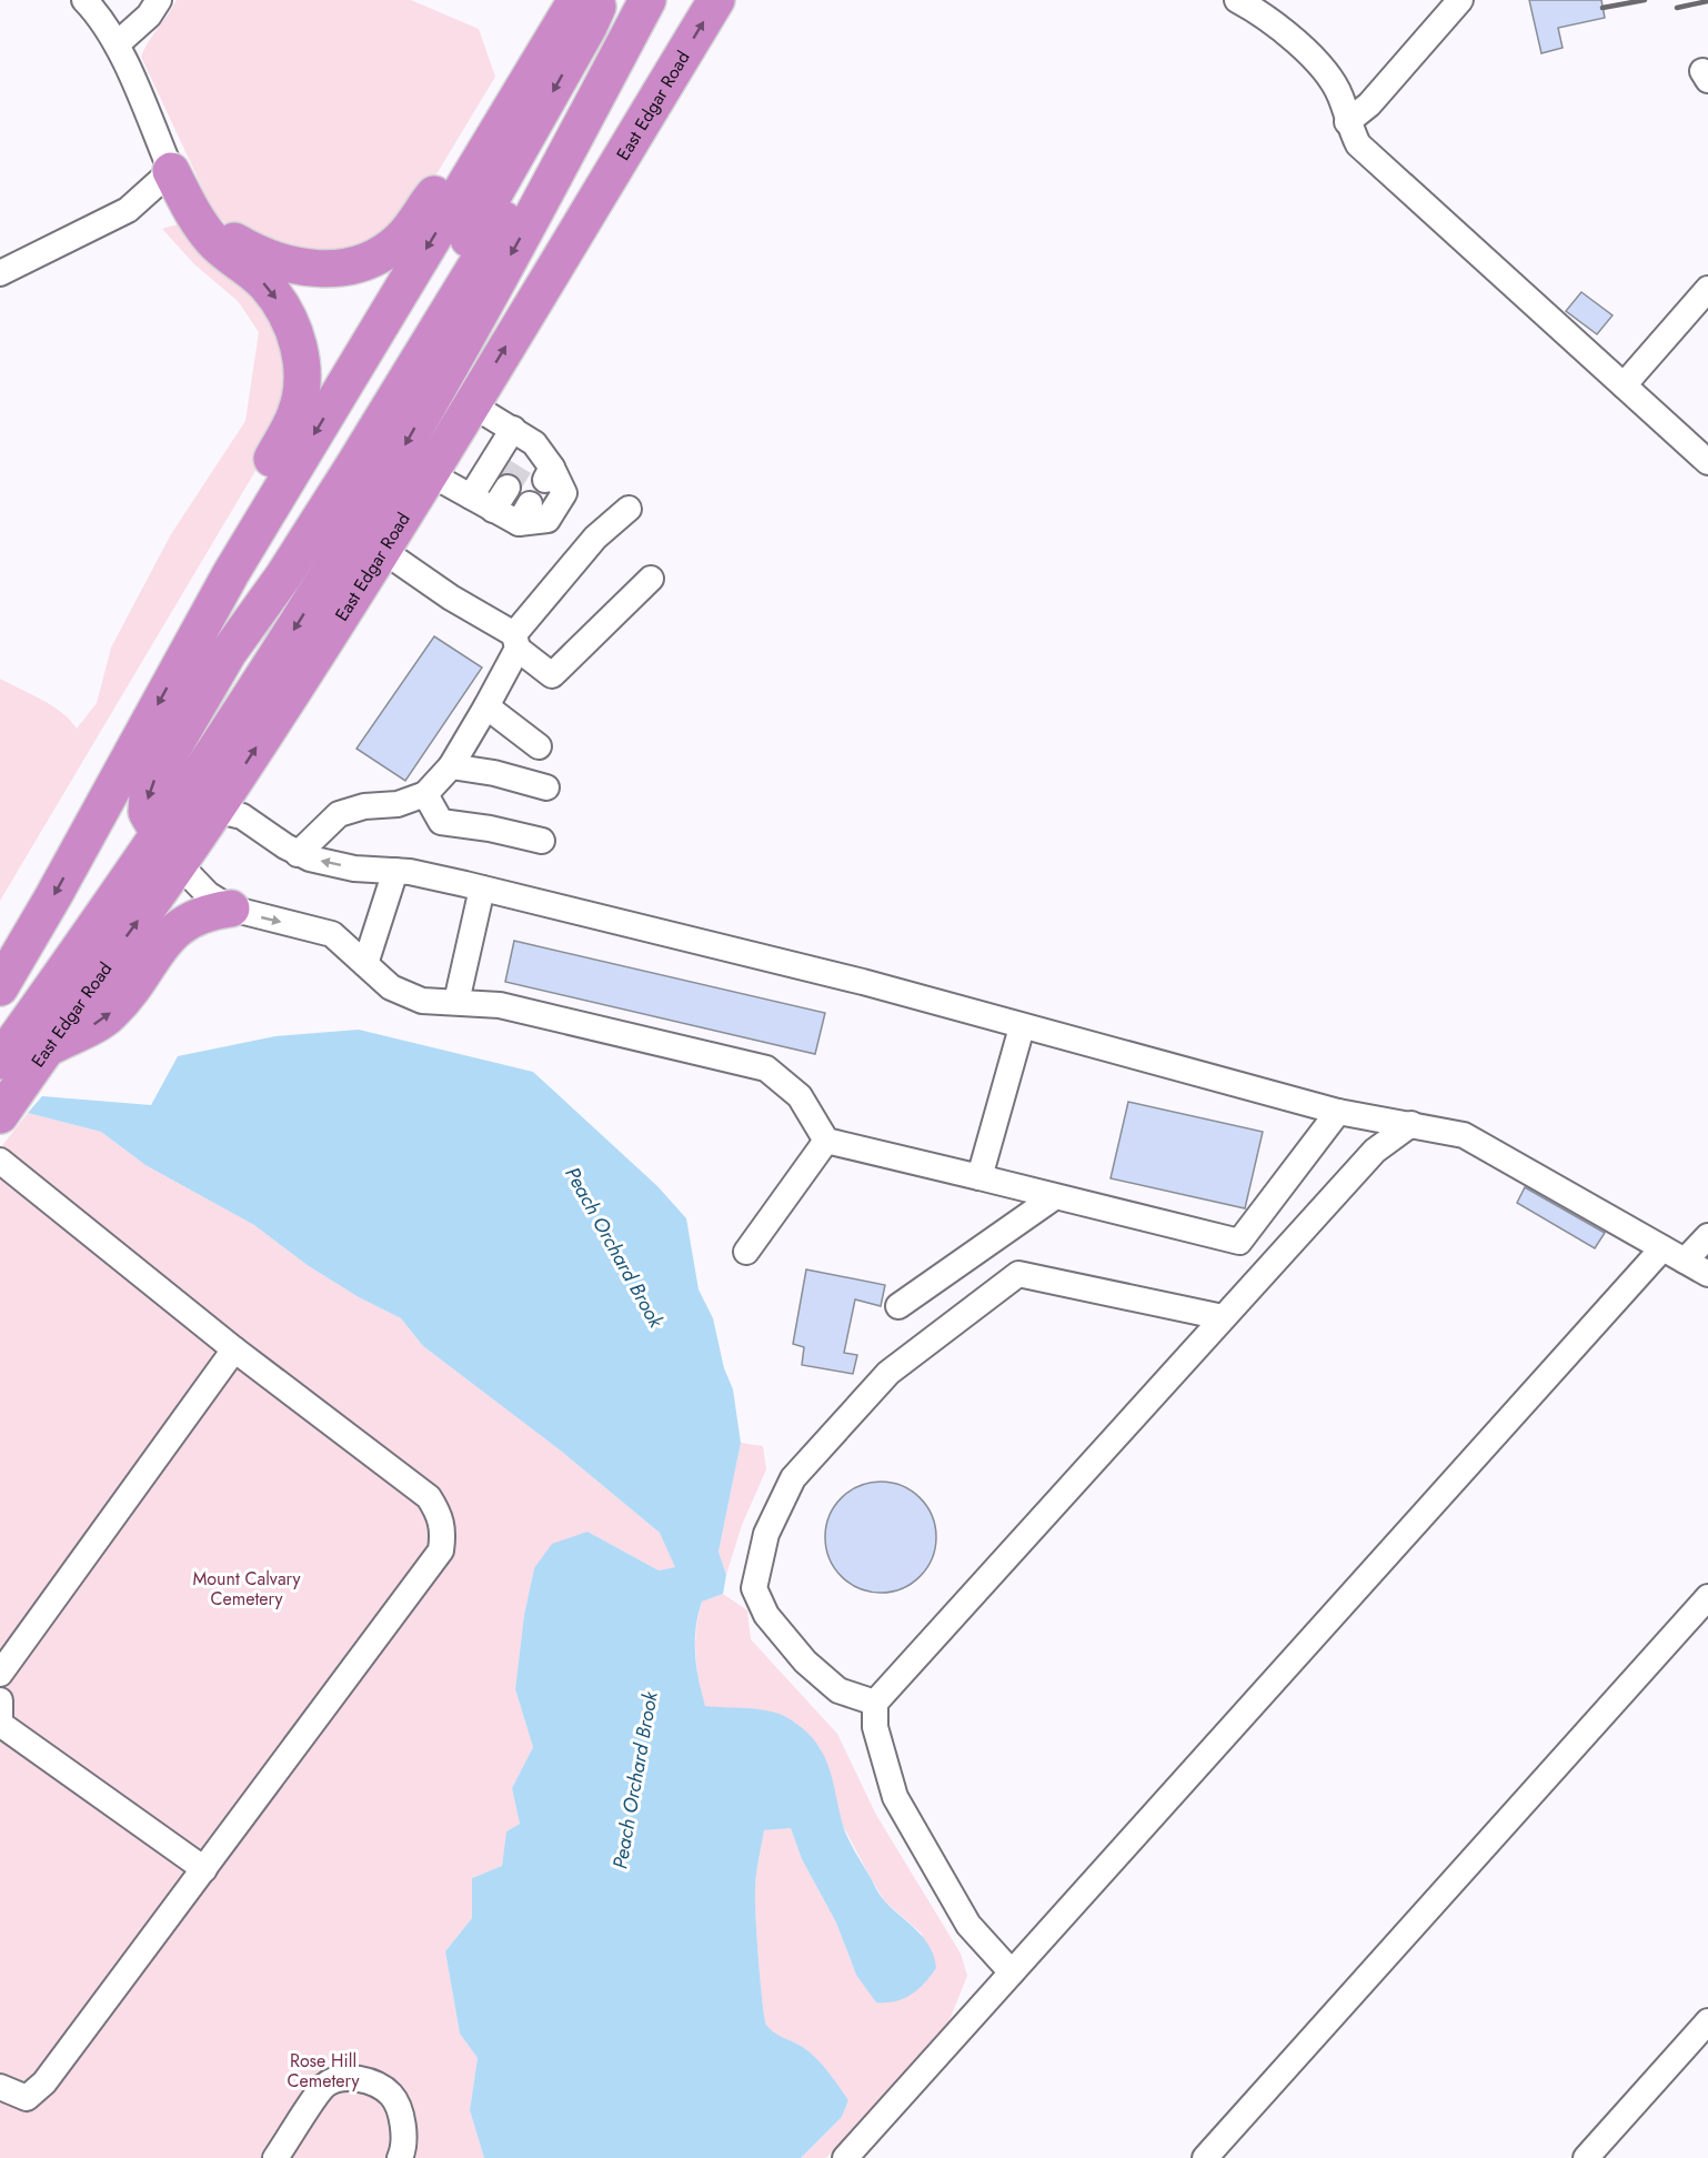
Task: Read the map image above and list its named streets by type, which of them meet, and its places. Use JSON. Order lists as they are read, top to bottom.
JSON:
{
  "streets": {
    "highway": ["East Edgar Road"]
  },
  "water": ["Peach Orchard Brook"],
  "parks": ["Mount Calvary Cemetery", "Rose Hill Cemetery"]
}
